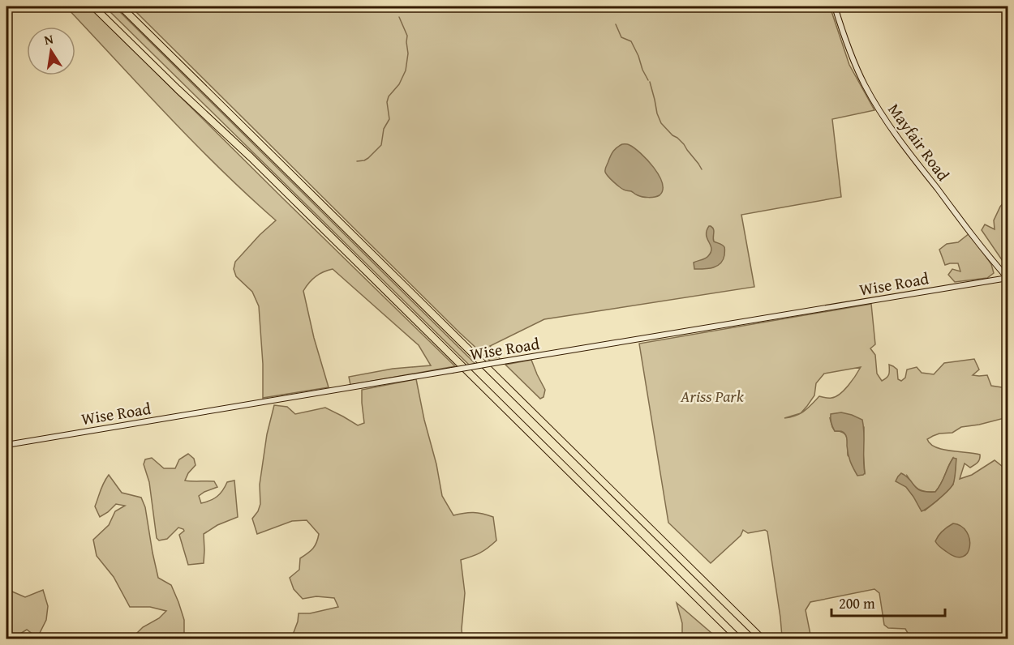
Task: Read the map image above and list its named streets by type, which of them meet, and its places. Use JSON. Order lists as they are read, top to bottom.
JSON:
{
  "streets": {
    "street": ["Mayfair Road", "Wise Road"]
  },
  "crossings": [
    ["Mayfair Road", "Wise Road"]
  ],
  "parks": ["Ariss Park"],
  "scale_bar": "200 m",
  "north": "top"
}
